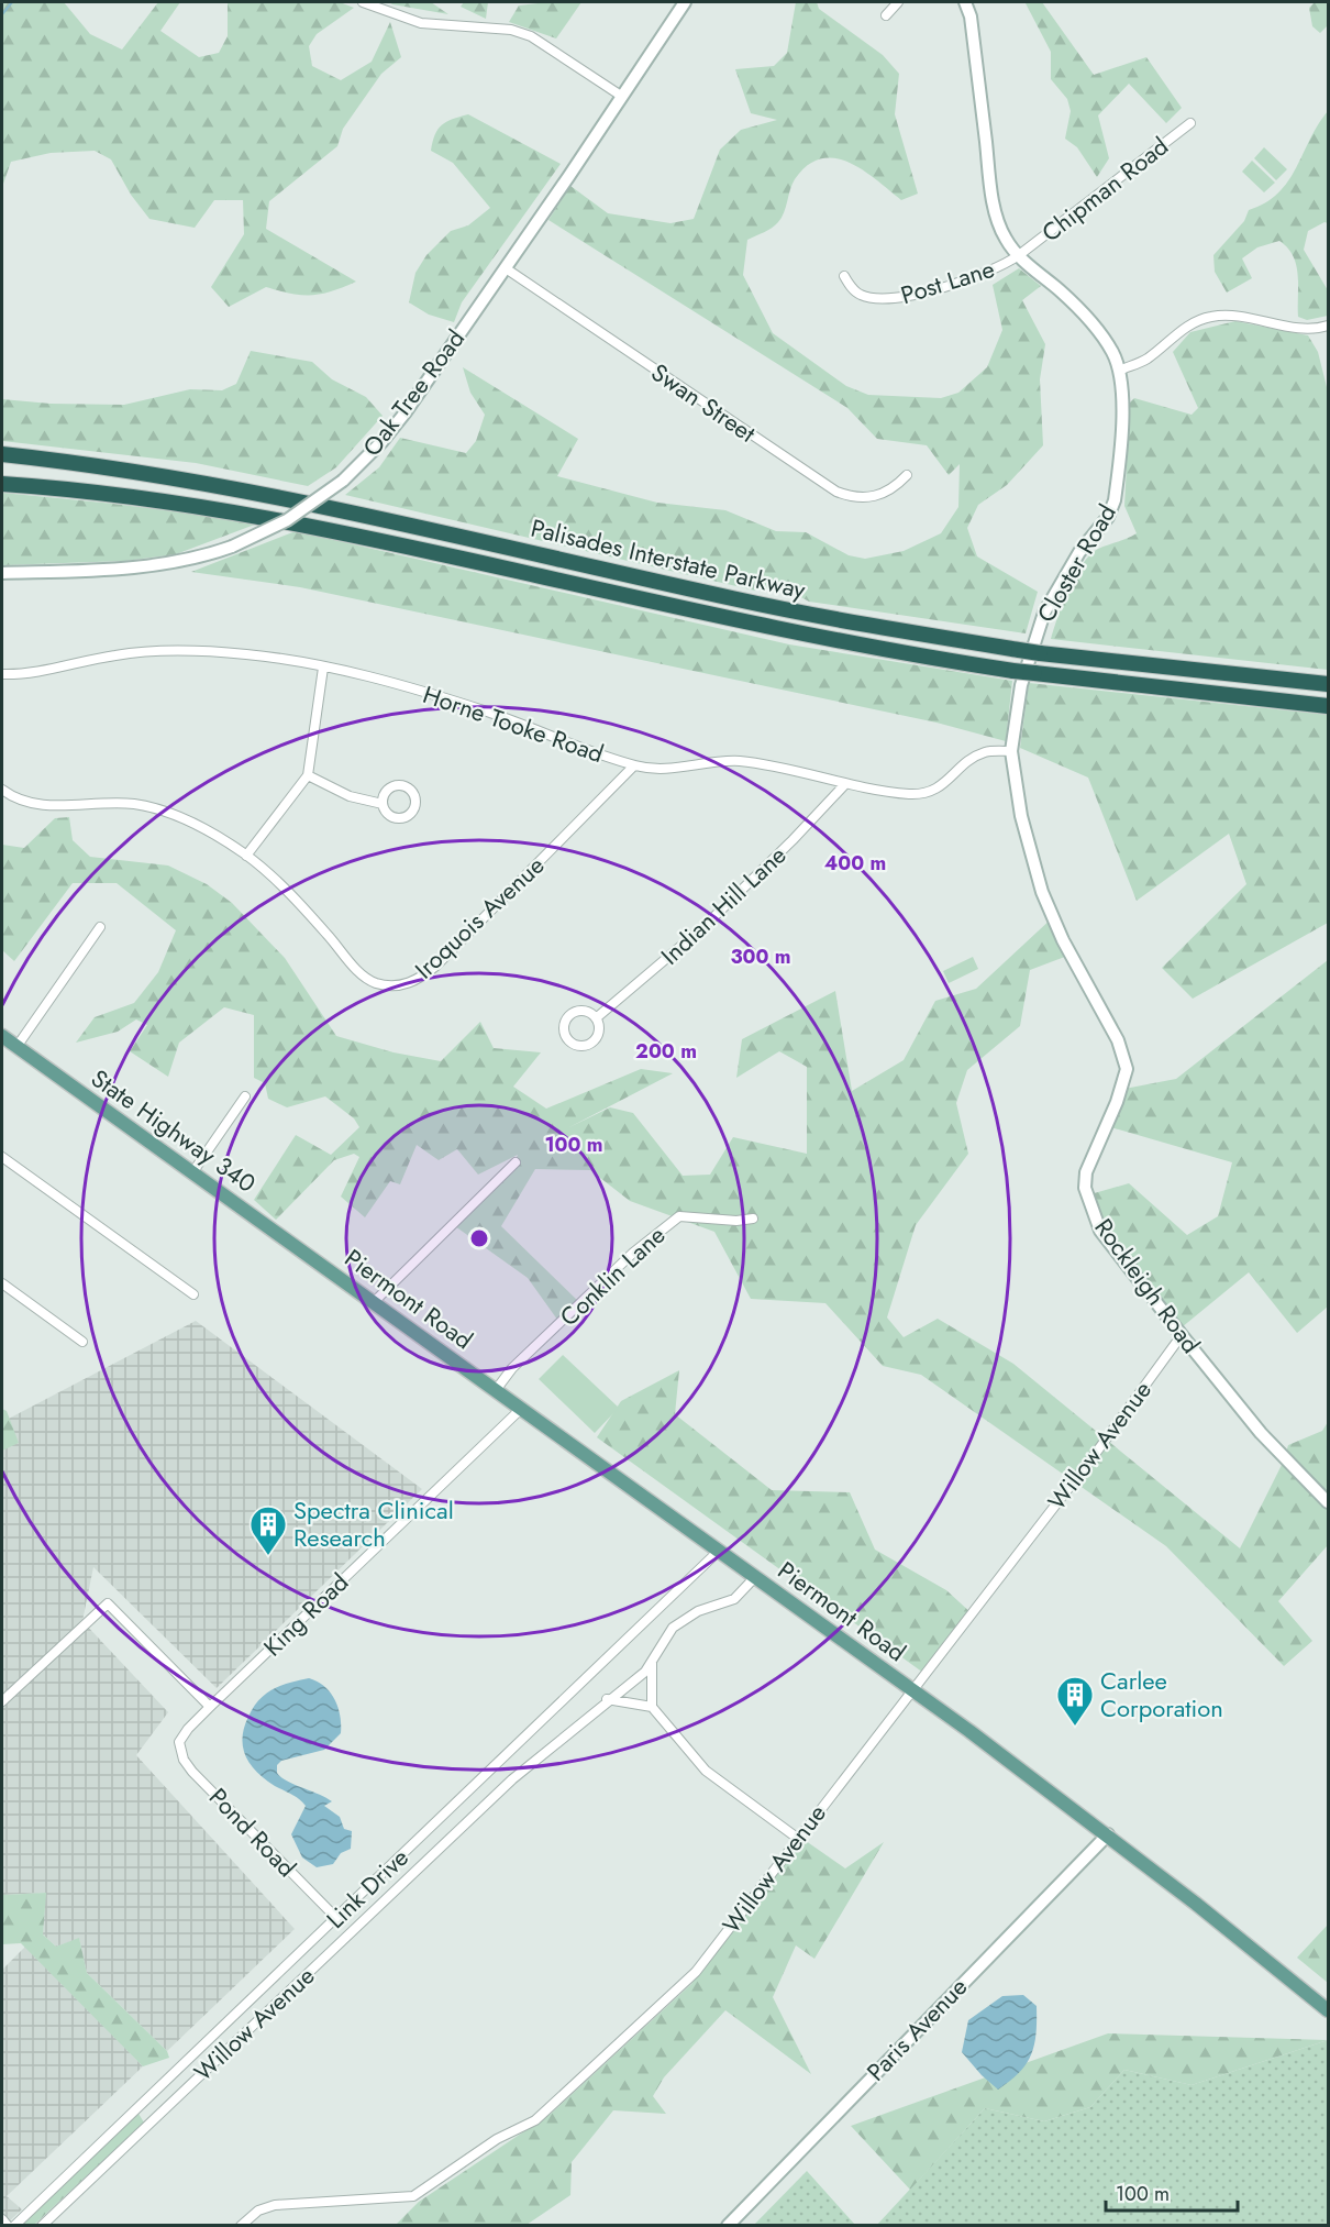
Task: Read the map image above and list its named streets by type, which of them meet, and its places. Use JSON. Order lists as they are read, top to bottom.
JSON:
{
  "streets": {
    "highway": ["Palisades Interstate Parkway"],
    "main road": ["State Highway 340", "Piermont Road"],
    "street": [
      "Chipman Road",
      "Post Lane",
      "Oak Tree Road",
      "Swan Street",
      "Closter Road",
      "Horne Tooke Road",
      "Indian Hill Lane",
      "Iroquois Avenue",
      "Conklin Lane",
      "Rockleigh Road",
      "Willow Avenue",
      "King Road",
      "Pond Road",
      "Link Drive",
      "Paris Avenue"
    ]
  },
  "crossings": [
    ["Chipman Road", "Post Lane"],
    ["Chipman Road", "Closter Road"],
    ["Post Lane", "Closter Road"],
    ["Oak Tree Road", "Swan Street"],
    ["Closter Road", "Horne Tooke Road"],
    ["Closter Road", "Rockleigh Road"],
    ["Horne Tooke Road", "Indian Hill Lane"],
    ["Horne Tooke Road", "Iroquois Avenue"],
    ["State Highway 340", "Piermont Road"],
    ["Conklin Lane", "Piermont Road"],
    ["Rockleigh Road", "Willow Avenue"],
    ["Piermont Road", "Willow Avenue"],
    ["Piermont Road", "King Road"],
    ["Piermont Road", "Link Drive"],
    ["Piermont Road", "Paris Avenue"],
    ["King Road", "Pond Road"],
    ["Pond Road", "Link Drive"]
  ],
  "places": {
    "building": ["Spectra Clinical Research", "Carlee Corporation"]
  },
  "scale_bar": "100 m",
  "rings": [
    "400 m",
    "300 m",
    "200 m",
    "100 m"
  ]
}
